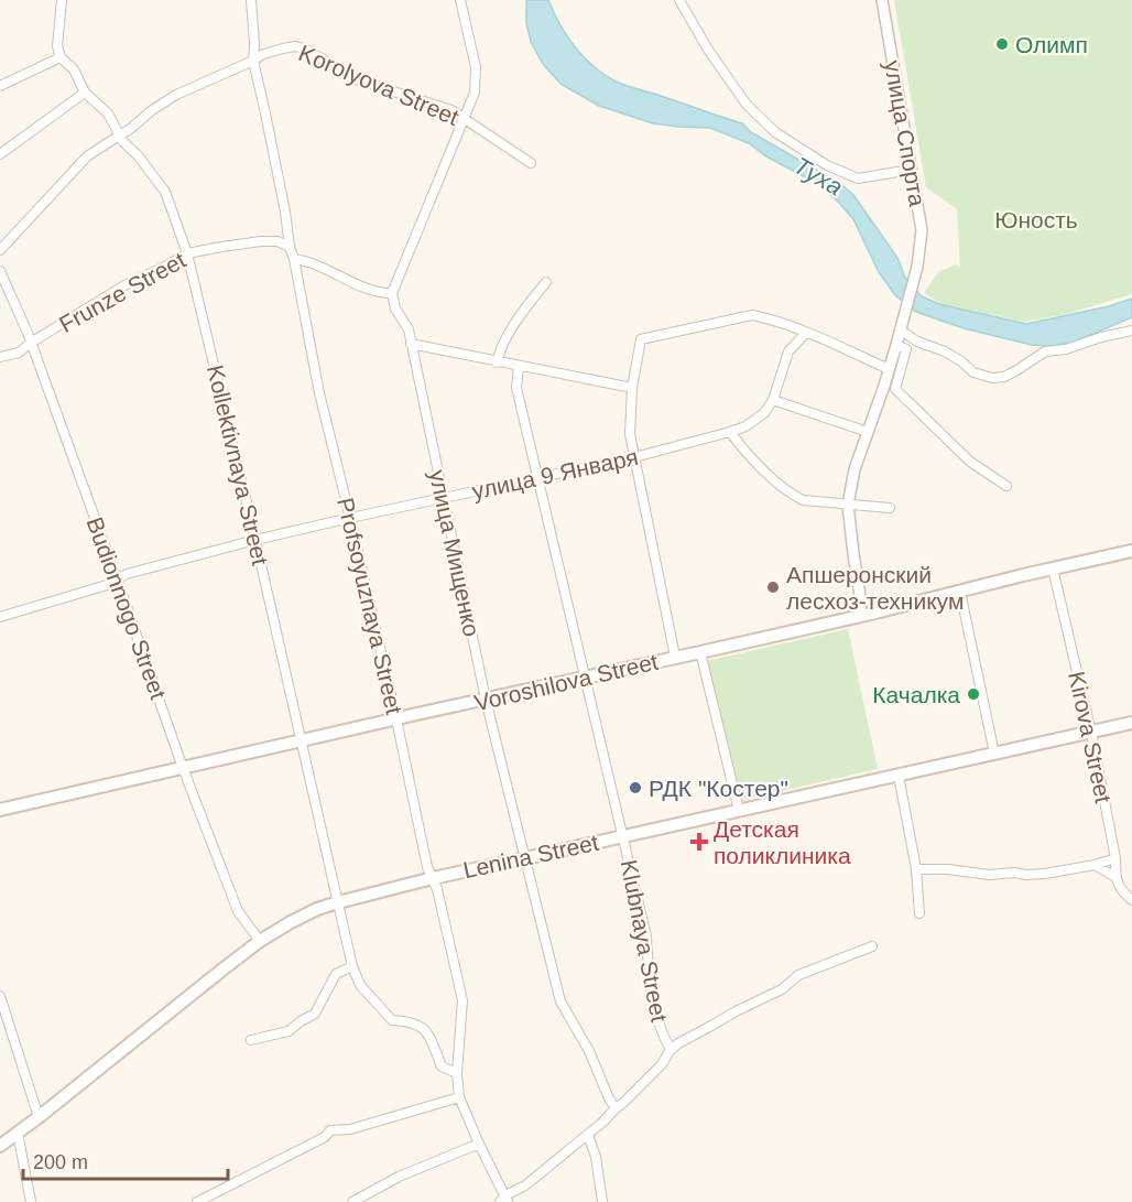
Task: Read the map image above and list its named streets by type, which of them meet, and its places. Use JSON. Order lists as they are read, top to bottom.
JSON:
{
  "streets": {
    "main road": ["Voroshilova Street", "Lenina Street"],
    "street": [
      "Korolyova Street",
      "улица Спорта",
      "Frunze Street",
      "Kollektivnaya Street",
      "улица 9 Января",
      "улица Мищенко",
      "Profsoyuznaya Street",
      "Budionnogo Street",
      "Kirova Street",
      "Klubnaya Street"
    ]
  },
  "crossings": [
    ["Korolyova Street", "Kollektivnaya Street"],
    ["Korolyova Street", "Profsoyuznaya Street"],
    ["улица Спорта", "Voroshilova Street"],
    ["Frunze Street", "Kollektivnaya Street"],
    ["Frunze Street", "Profsoyuznaya Street"],
    ["Frunze Street", "Budionnogo Street"],
    ["Kollektivnaya Street", "улица 9 Января"],
    ["Kollektivnaya Street", "Profsoyuznaya Street"],
    ["Kollektivnaya Street", "Voroshilova Street"],
    ["Kollektivnaya Street", "Lenina Street"],
    ["улица 9 Января", "улица Мищенко"],
    ["улица 9 Января", "Profsoyuznaya Street"],
    ["улица 9 Января", "Budionnogo Street"],
    ["улица 9 Января", "Klubnaya Street"],
    ["улица Мищенко", "Voroshilova Street"],
    ["улица Мищенко", "Lenina Street"],
    ["Profsoyuznaya Street", "Voroshilova Street"],
    ["Profsoyuznaya Street", "Lenina Street"],
    ["Budionnogo Street", "Voroshilova Street"],
    ["Budionnogo Street", "Lenina Street"],
    ["Voroshilova Street", "Kirova Street"],
    ["Voroshilova Street", "Klubnaya Street"],
    ["Kirova Street", "Lenina Street"],
    ["Lenina Street", "Klubnaya Street"]
  ],
  "water": ["Туха"],
  "parks": ["Юность"],
  "places": {
    "other": [
      "Олимп",
      "Апшеронский лесхоз-техникум",
      "Качалка",
      "РДК \"Костер\""
    ],
    "health": ["Детская поликлиника"]
  },
  "scale_bar": "200 m"
}
